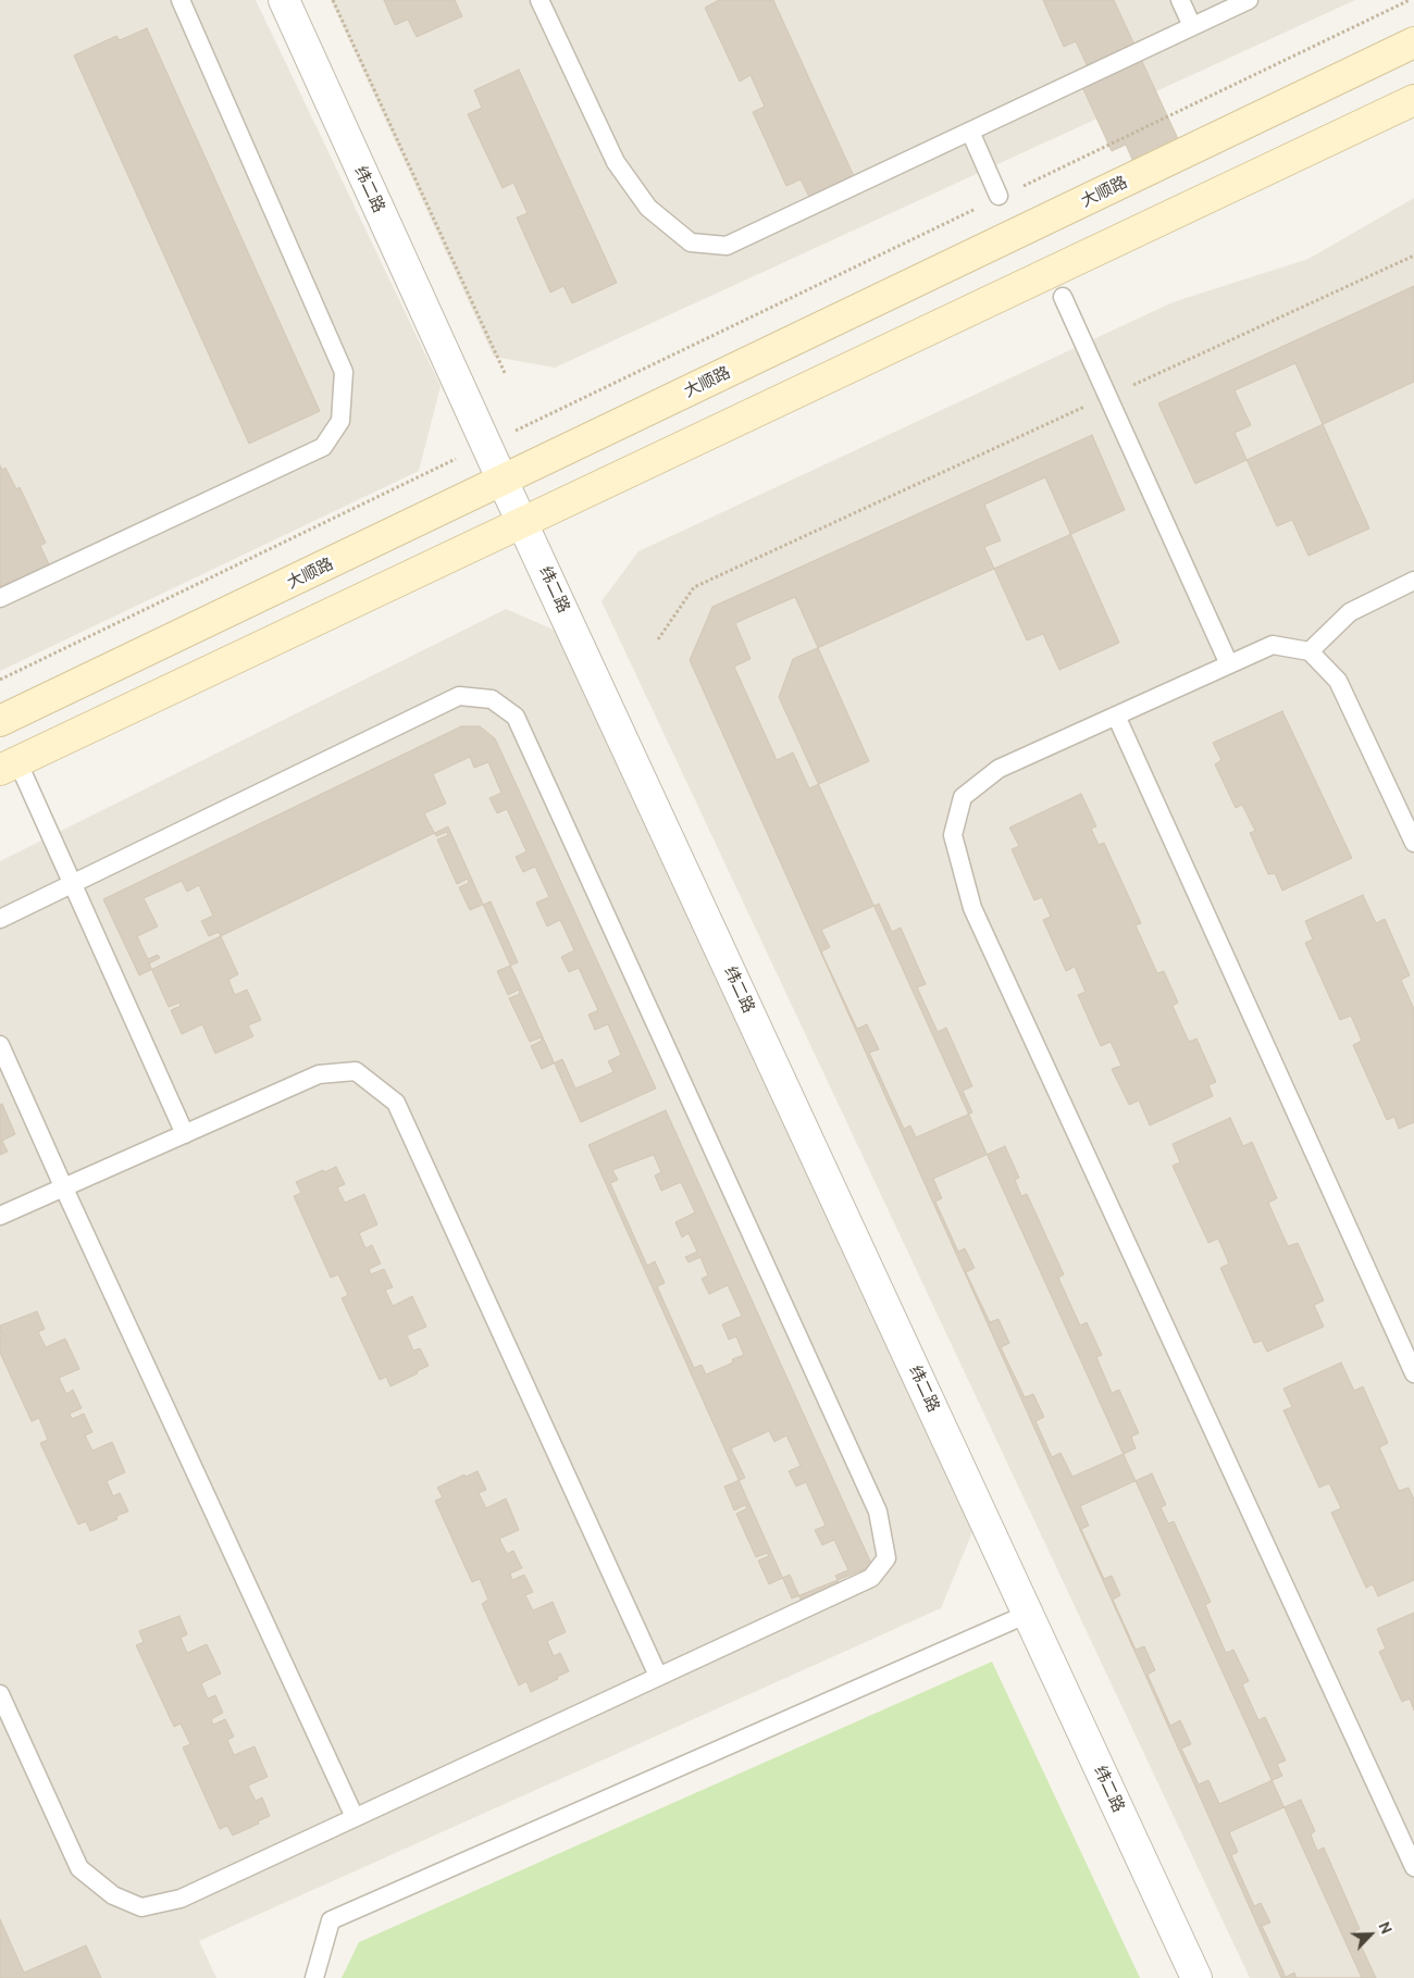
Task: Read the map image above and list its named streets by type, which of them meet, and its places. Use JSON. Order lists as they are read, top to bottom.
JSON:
{
  "streets": {
    "street": ["纬二路", "大顺路"]
  },
  "crossings": [
    ["纬二路", "大顺路"]
  ],
  "north": "top right"
}
